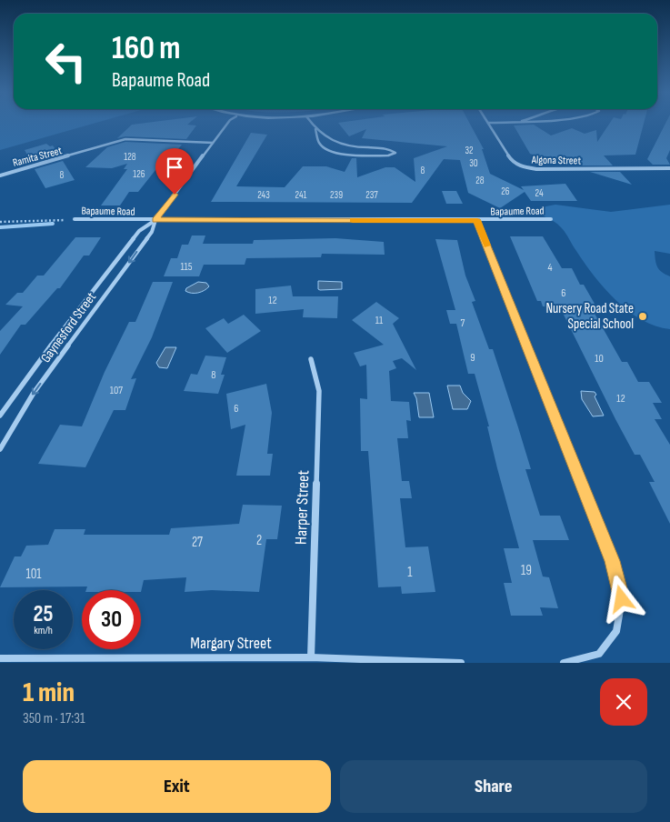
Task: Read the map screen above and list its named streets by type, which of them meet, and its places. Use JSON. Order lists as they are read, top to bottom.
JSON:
{
  "streets": {
    "street": [
      "Ramita Street",
      "Algona Street",
      "Bapaume Road",
      "Gaynesford Street",
      "Harper Street",
      "Margary Street"
    ]
  },
  "crossings": [
    ["Ramita Street", "Gaynesford Street"],
    ["Bapaume Road", "Gaynesford Street"],
    ["Harper Street", "Margary Street"]
  ],
  "places": ["Nursery Road State Special School"],
  "house_numbers": [
    "32",
    "128",
    "30",
    "8",
    "126",
    "8",
    "28",
    "26",
    "24",
    "243",
    "241",
    "239",
    "237",
    "115",
    "4",
    "6",
    "12",
    "11",
    "7",
    "9",
    "10",
    "8",
    "107",
    "12",
    "6",
    "2",
    "27",
    "19",
    "1",
    "101"
  ],
  "page": {
    "turn": ["160 m", "Bapaume Road"],
    "speed": "25 km/h",
    "limit": "30",
    "heading": ["1 min", "350 m · 17:31"],
    "buttons": ["Exit", "Share"]
  }
}
